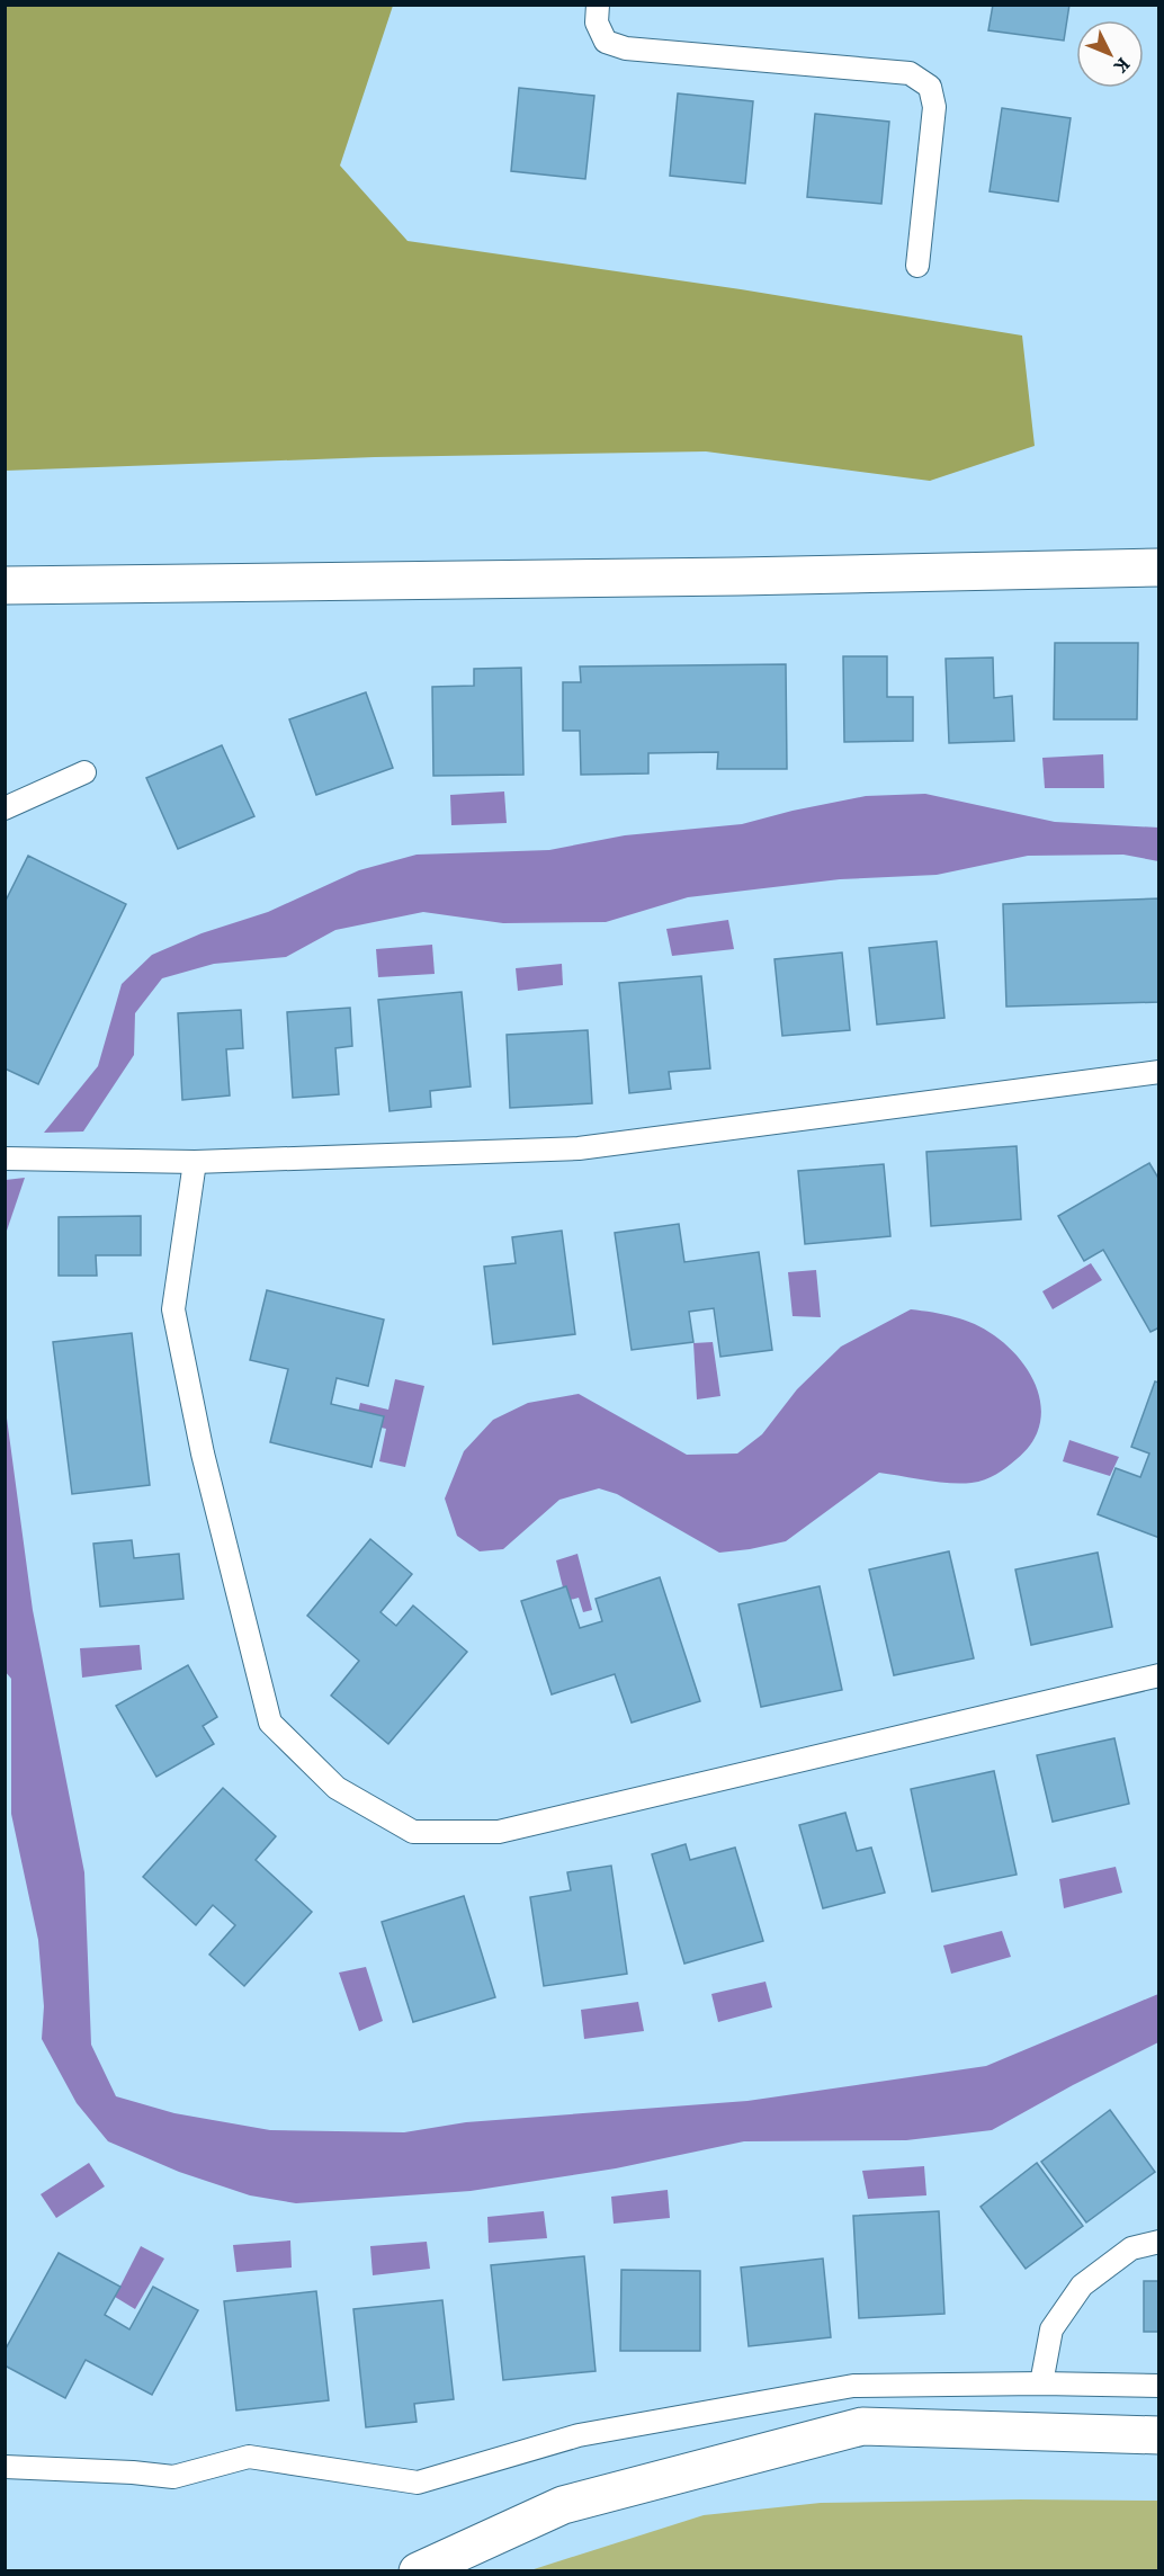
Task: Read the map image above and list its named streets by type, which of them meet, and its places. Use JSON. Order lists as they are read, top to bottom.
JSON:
{
  "north": "bottom right"
}
